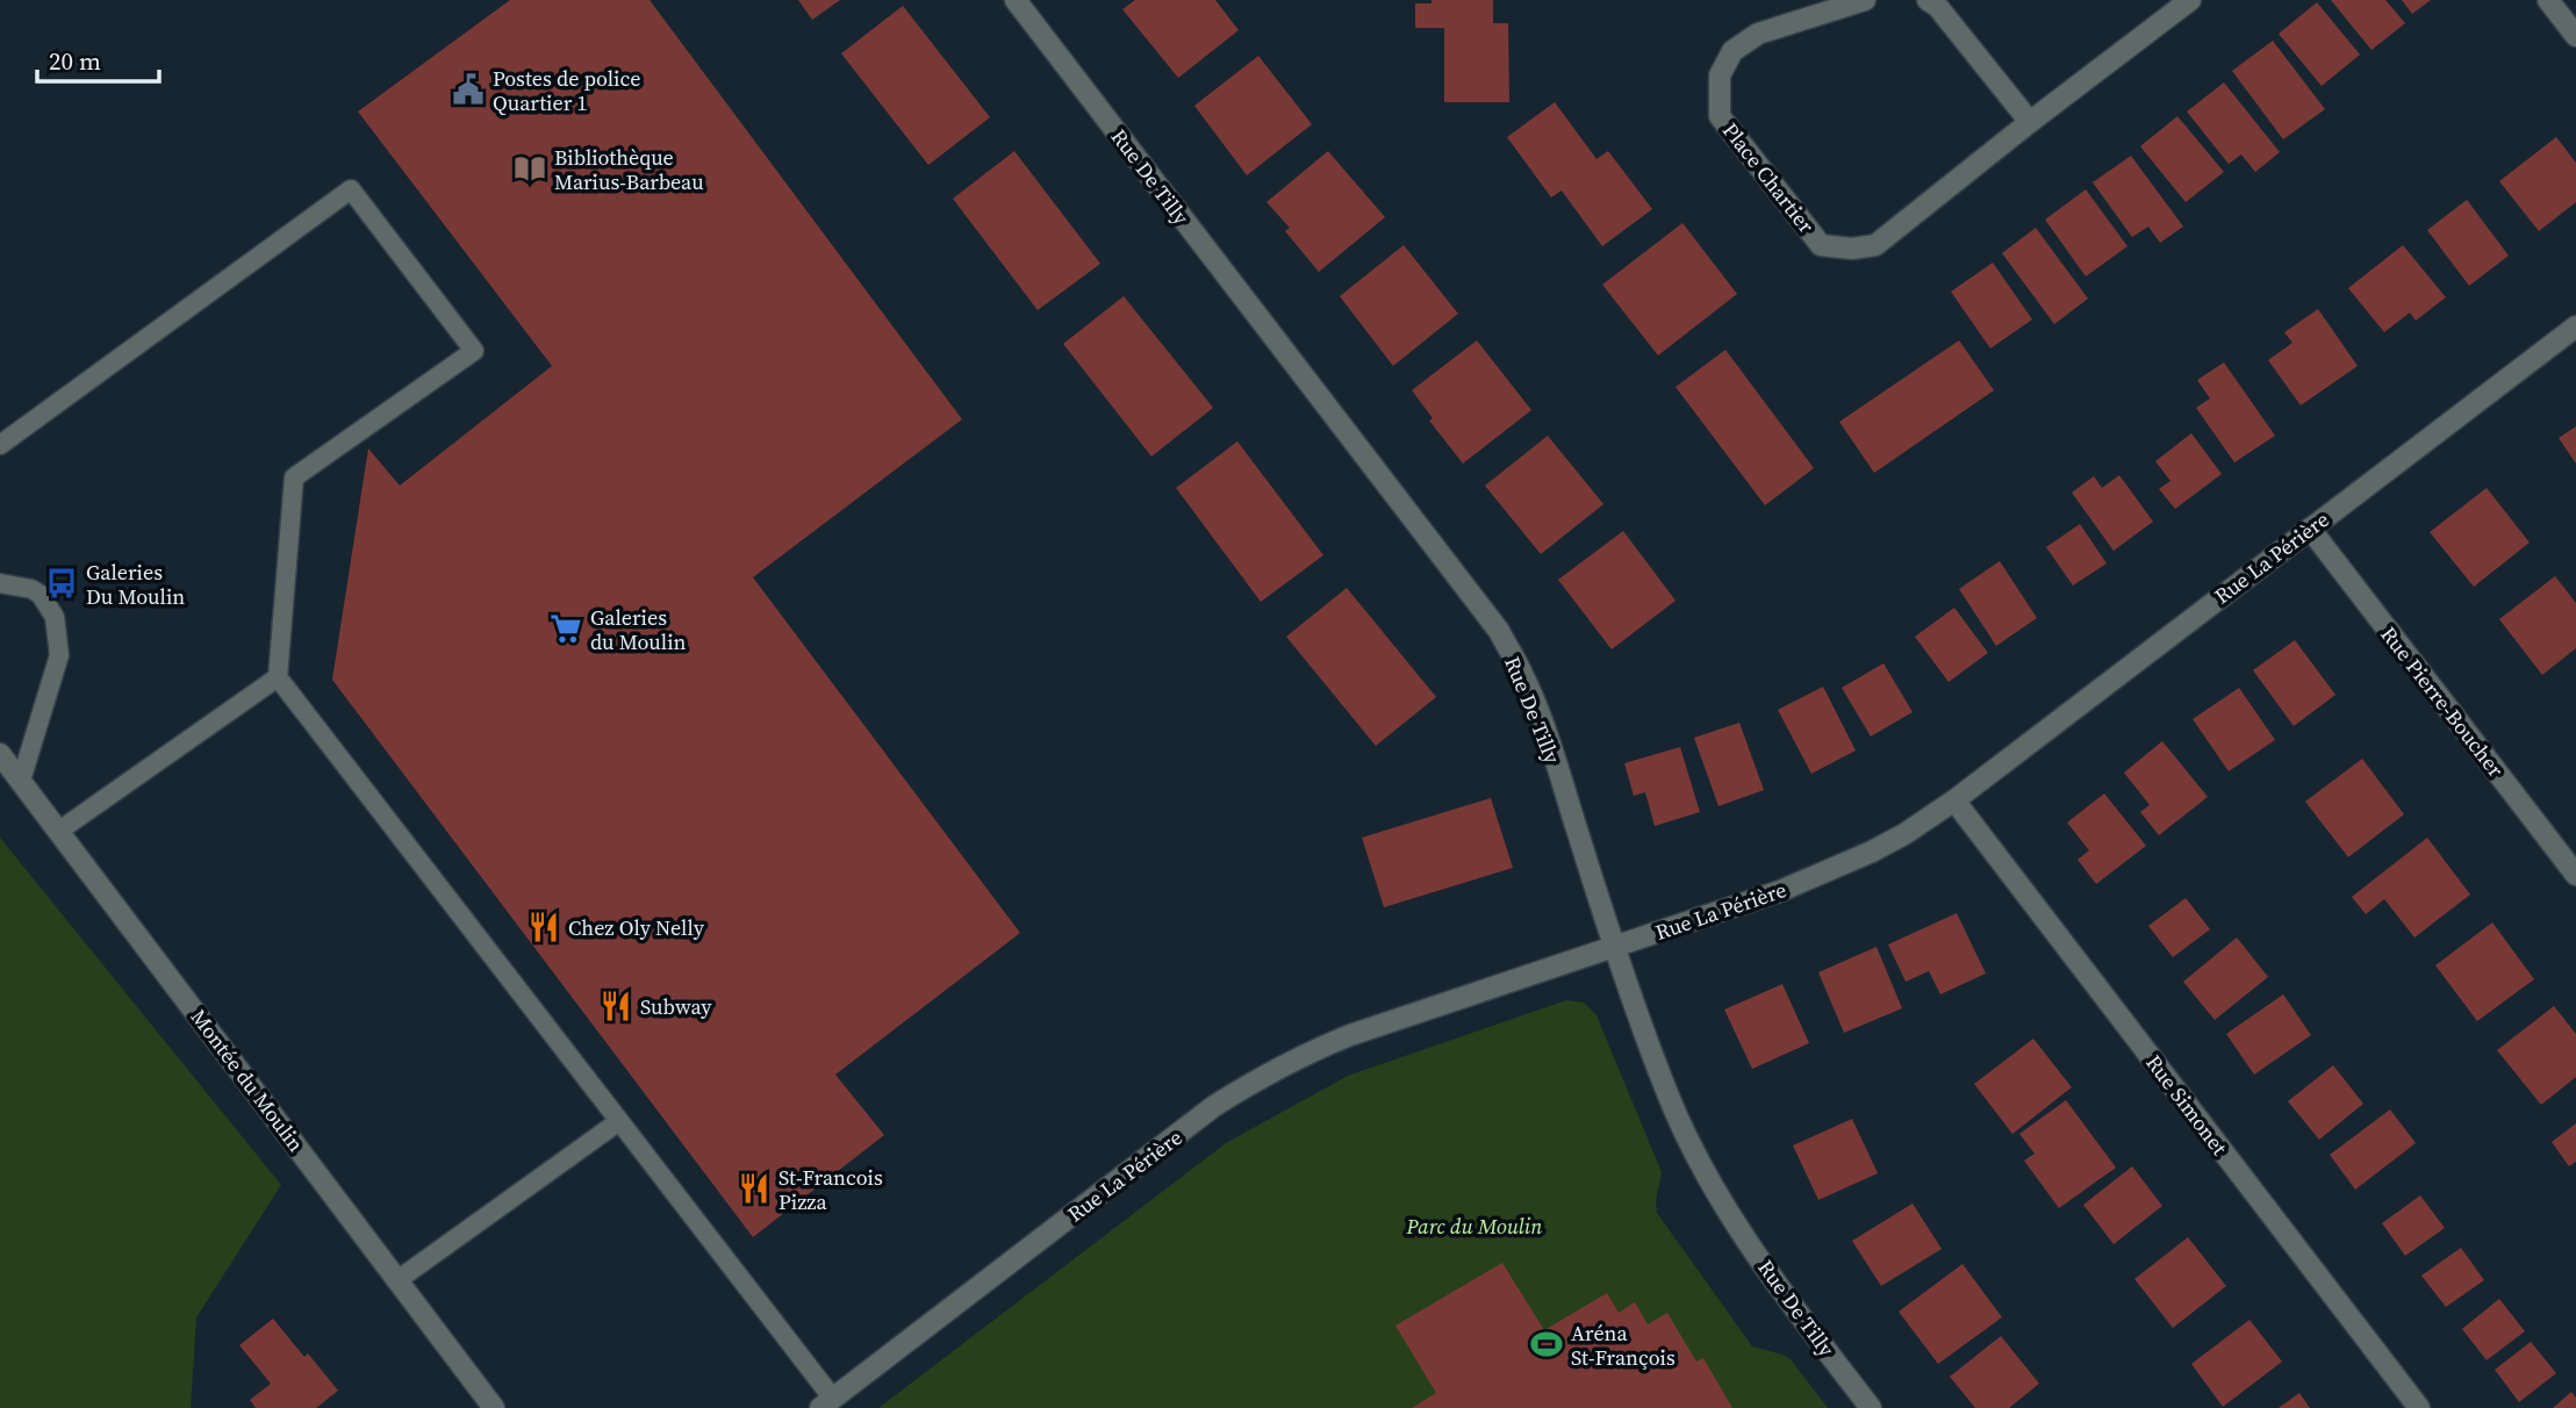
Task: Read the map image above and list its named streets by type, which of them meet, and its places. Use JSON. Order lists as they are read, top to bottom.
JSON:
{
  "streets": {
    "street": [
      "Rue De Tilly",
      "Place Chartier",
      "Rue La Périère",
      "Rue Pierre-Boucher",
      "Montée du Moulin",
      "Rue Simonet"
    ]
  },
  "crossings": [
    ["Rue De Tilly", "Rue La Périère"],
    ["Rue La Périère", "Rue Pierre-Boucher"],
    ["Rue La Périère", "Rue Simonet"]
  ],
  "parks": ["Parc du Moulin"],
  "places": {
    "public building": ["Postes de police Quartier 1"],
    "library": ["Bibliothèque Marius-Barbeau"],
    "bus stop": ["Galeries Du Moulin"],
    "supermarket": ["Galeries du Moulin"],
    "restaurant": ["Chez Oly Nelly", "Subway", "St-Francois Pizza"],
    "sports": ["Aréna St-François"]
  },
  "scale_bar": "20 m"
}
